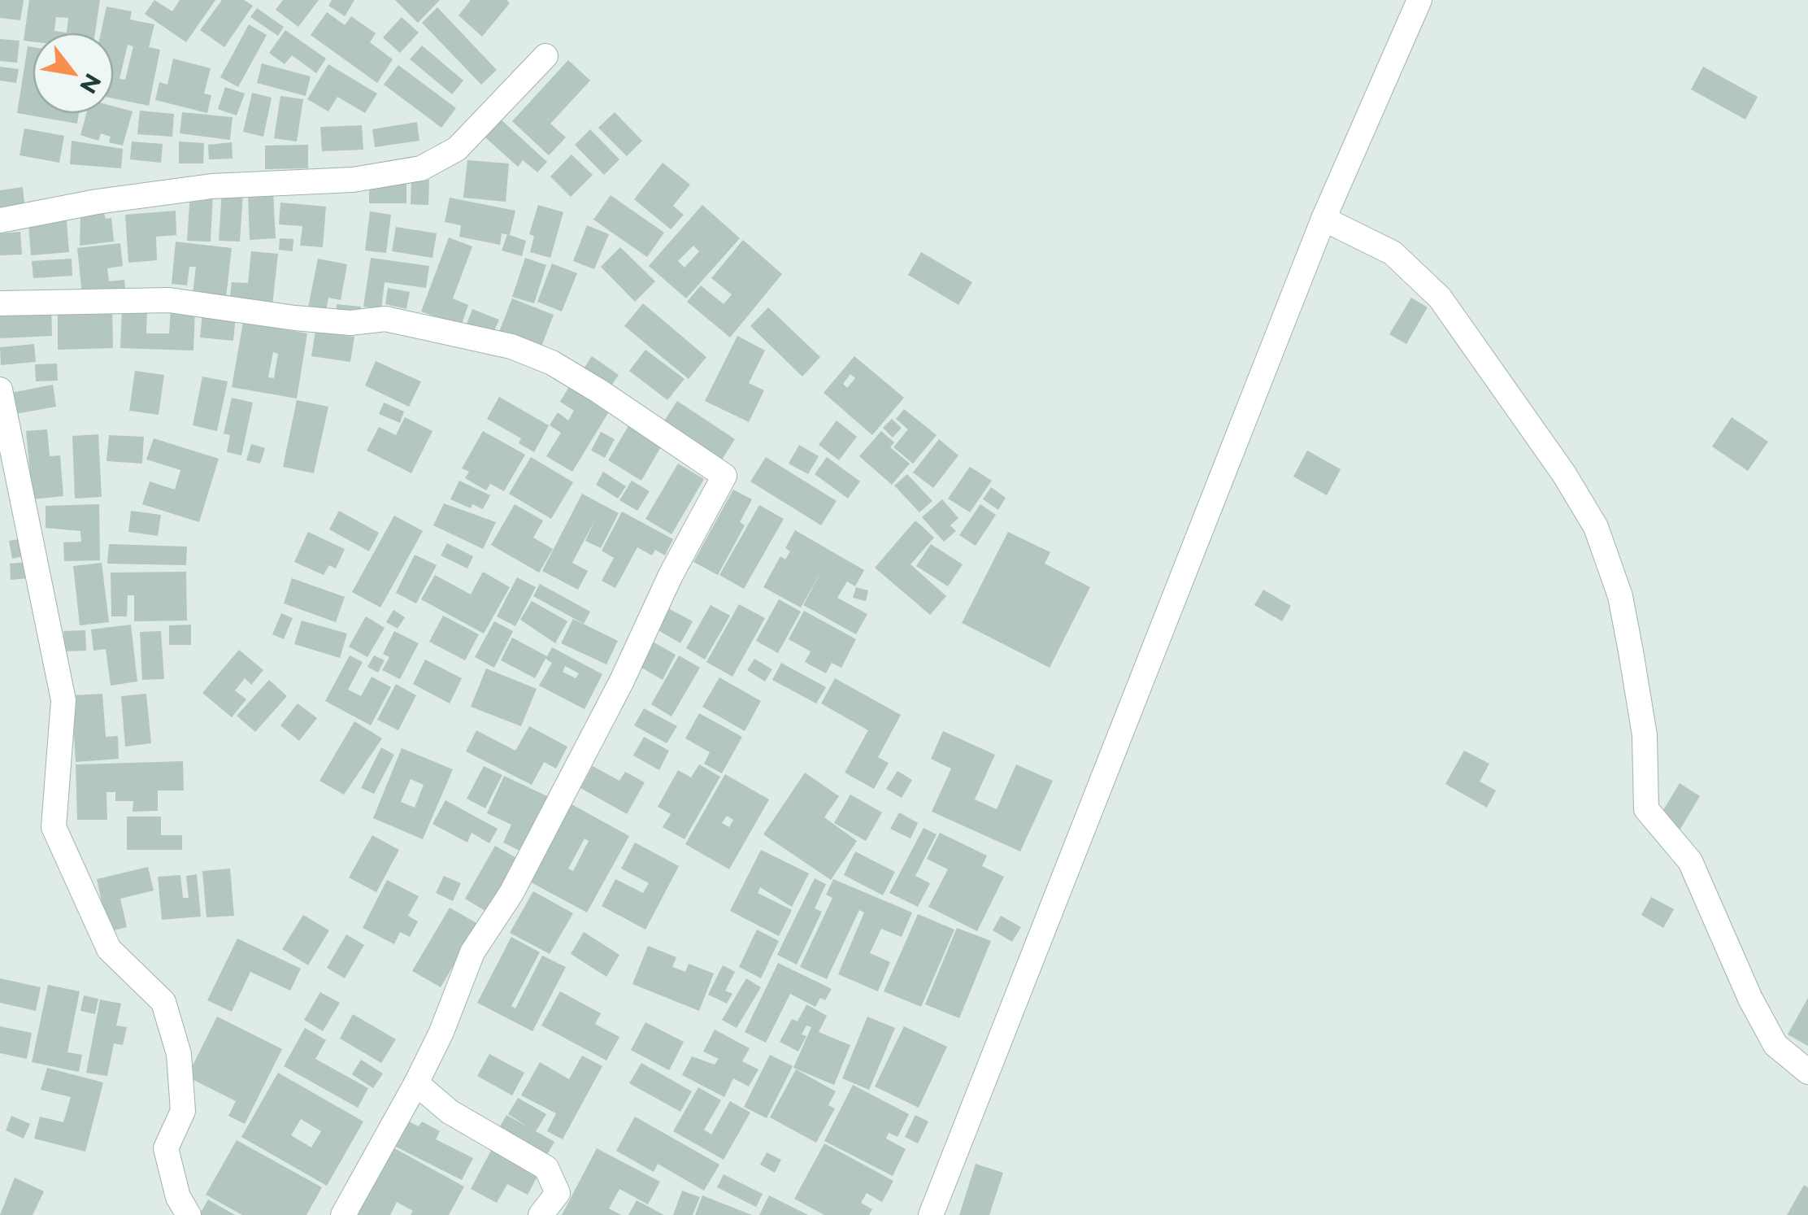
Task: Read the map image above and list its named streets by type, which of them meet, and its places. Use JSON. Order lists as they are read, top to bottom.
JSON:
{
  "north": "bottom right"
}
